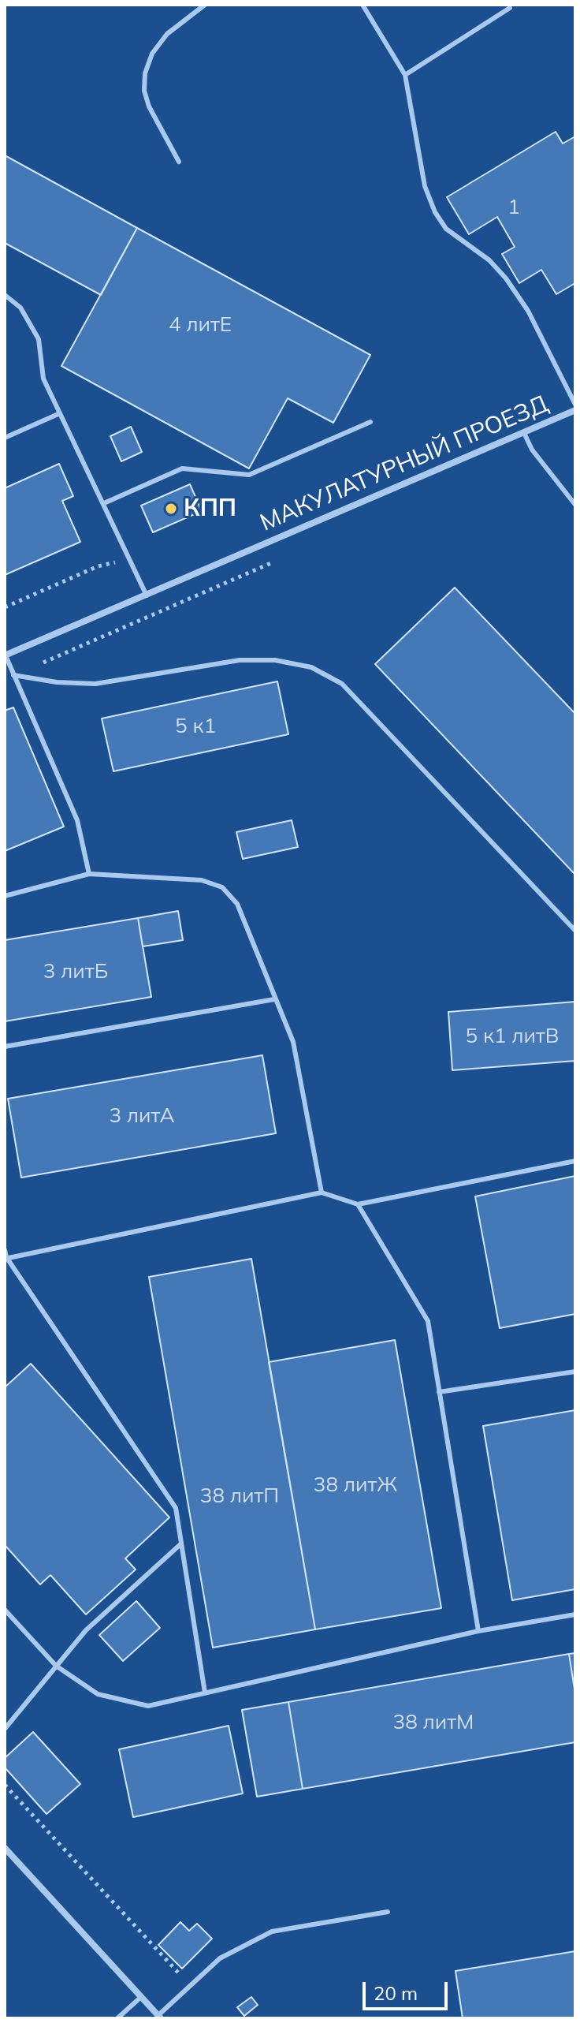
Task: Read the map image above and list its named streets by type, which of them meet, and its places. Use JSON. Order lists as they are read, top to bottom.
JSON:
{
  "streets": {
    "street": ["МАКУЛАТУРНЫЙ ПРОЕЗД"]
  },
  "places": ["КПП"],
  "house_numbers": [
    "1",
    "4 литЕ",
    "5 к1",
    "3 литБ",
    "5 к1 литВ",
    "3 литА",
    "38 литЖ",
    "38 литП",
    "38 литМ"
  ],
  "scale_bar": "20 m"
}
